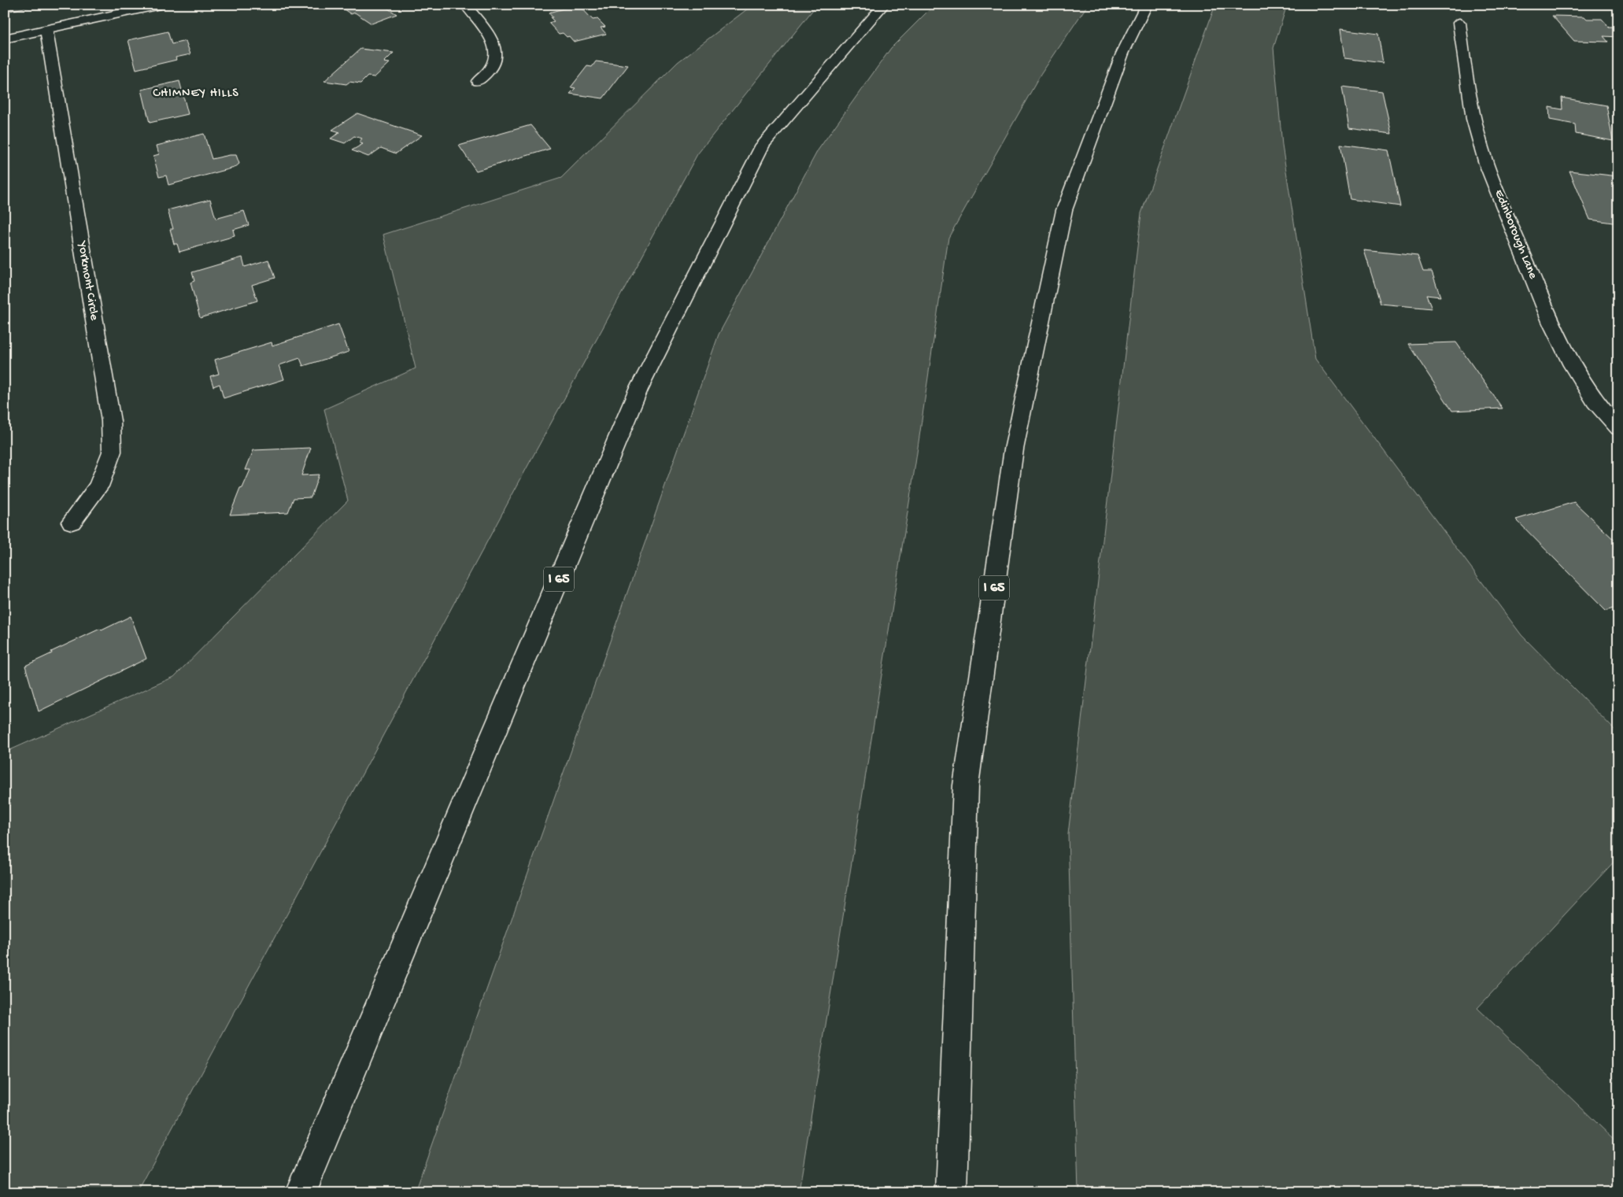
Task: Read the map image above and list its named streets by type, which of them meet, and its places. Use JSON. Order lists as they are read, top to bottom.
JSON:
{
  "streets": {
    "main road": ["Edinborough Lane", "Yorkmont Circle", "I 65"]
  },
  "districts": ["CHIMNEY HILLS"]
}
